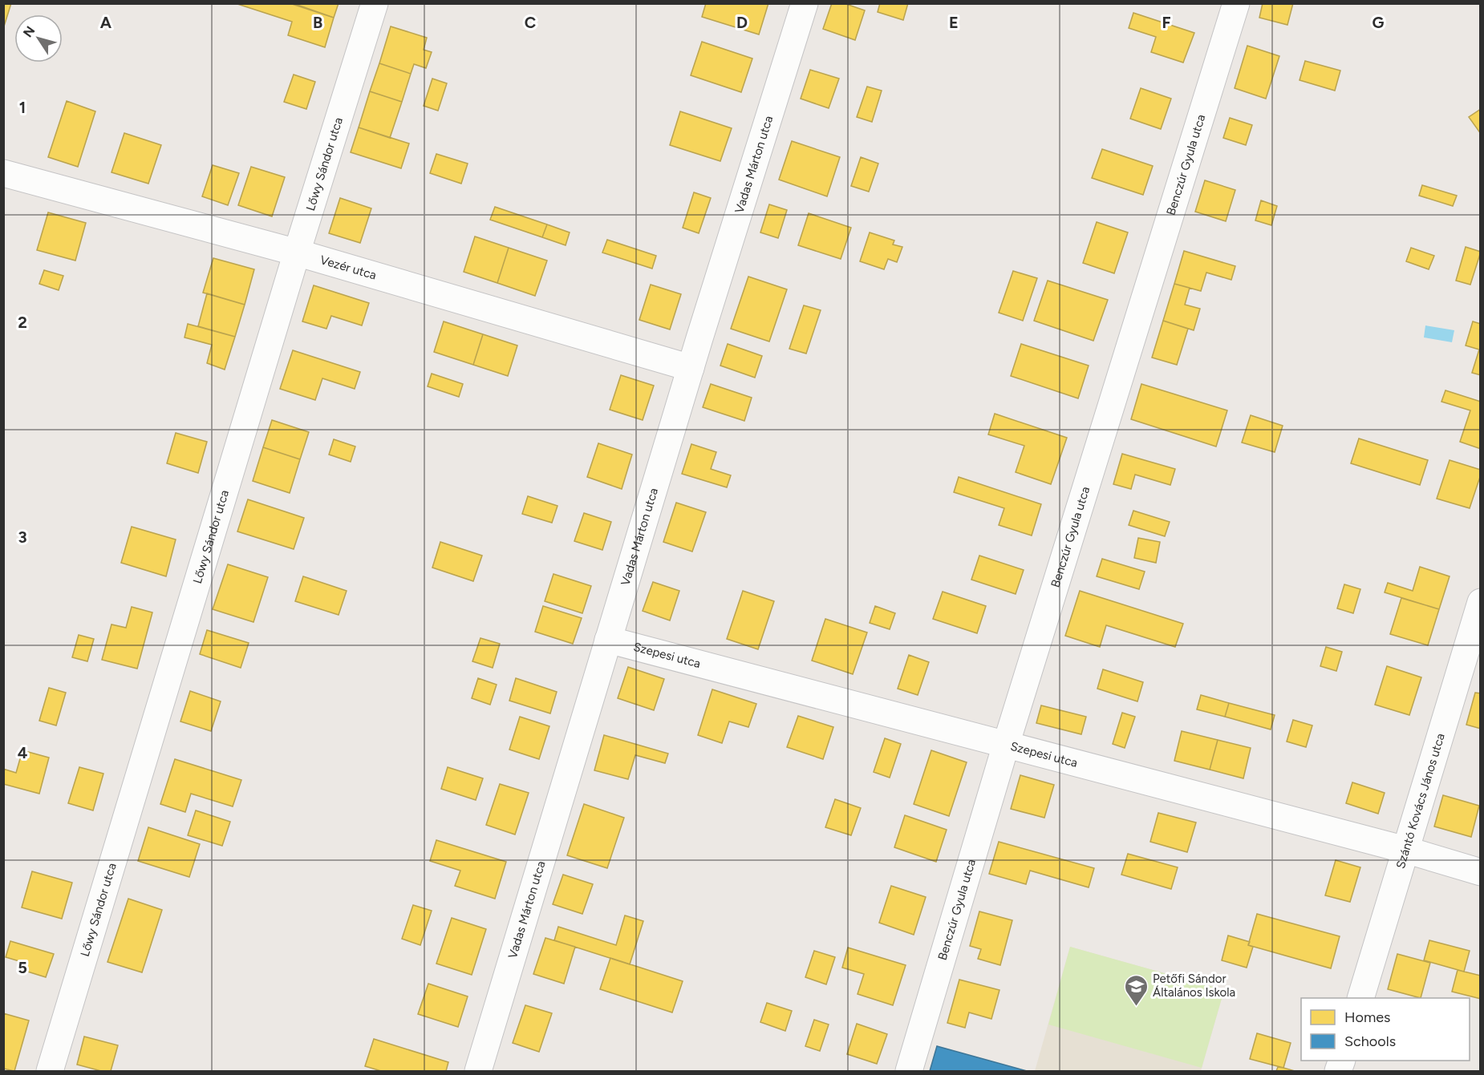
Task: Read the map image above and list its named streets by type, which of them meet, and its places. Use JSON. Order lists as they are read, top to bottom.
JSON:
{
  "streets": {
    "street": [
      "Lőwy Sándor utca",
      "Vadas Márton utca",
      "Benczúr Gyula utca",
      "Vezér utca",
      "Szepesi utca",
      "Szántó Kovács János utca"
    ]
  },
  "crossings": [
    ["Lőwy Sándor utca", "Vezér utca"],
    ["Vadas Márton utca", "Vezér utca"],
    ["Vadas Márton utca", "Szepesi utca"],
    ["Benczúr Gyula utca", "Szepesi utca"],
    ["Szepesi utca", "Szántó Kovács János utca"]
  ],
  "places": {
    "school or university": ["Petőfi Sándor Általános Iskola"]
  },
  "legend": ["Homes", "Schools"],
  "north": "top left",
  "grid": {
    "columns": [
      "A",
      "B",
      "C",
      "D",
      "E",
      "F",
      "G"
    ],
    "rows": [
      "1",
      "2",
      "3",
      "4",
      "5"
    ]
  }
}
